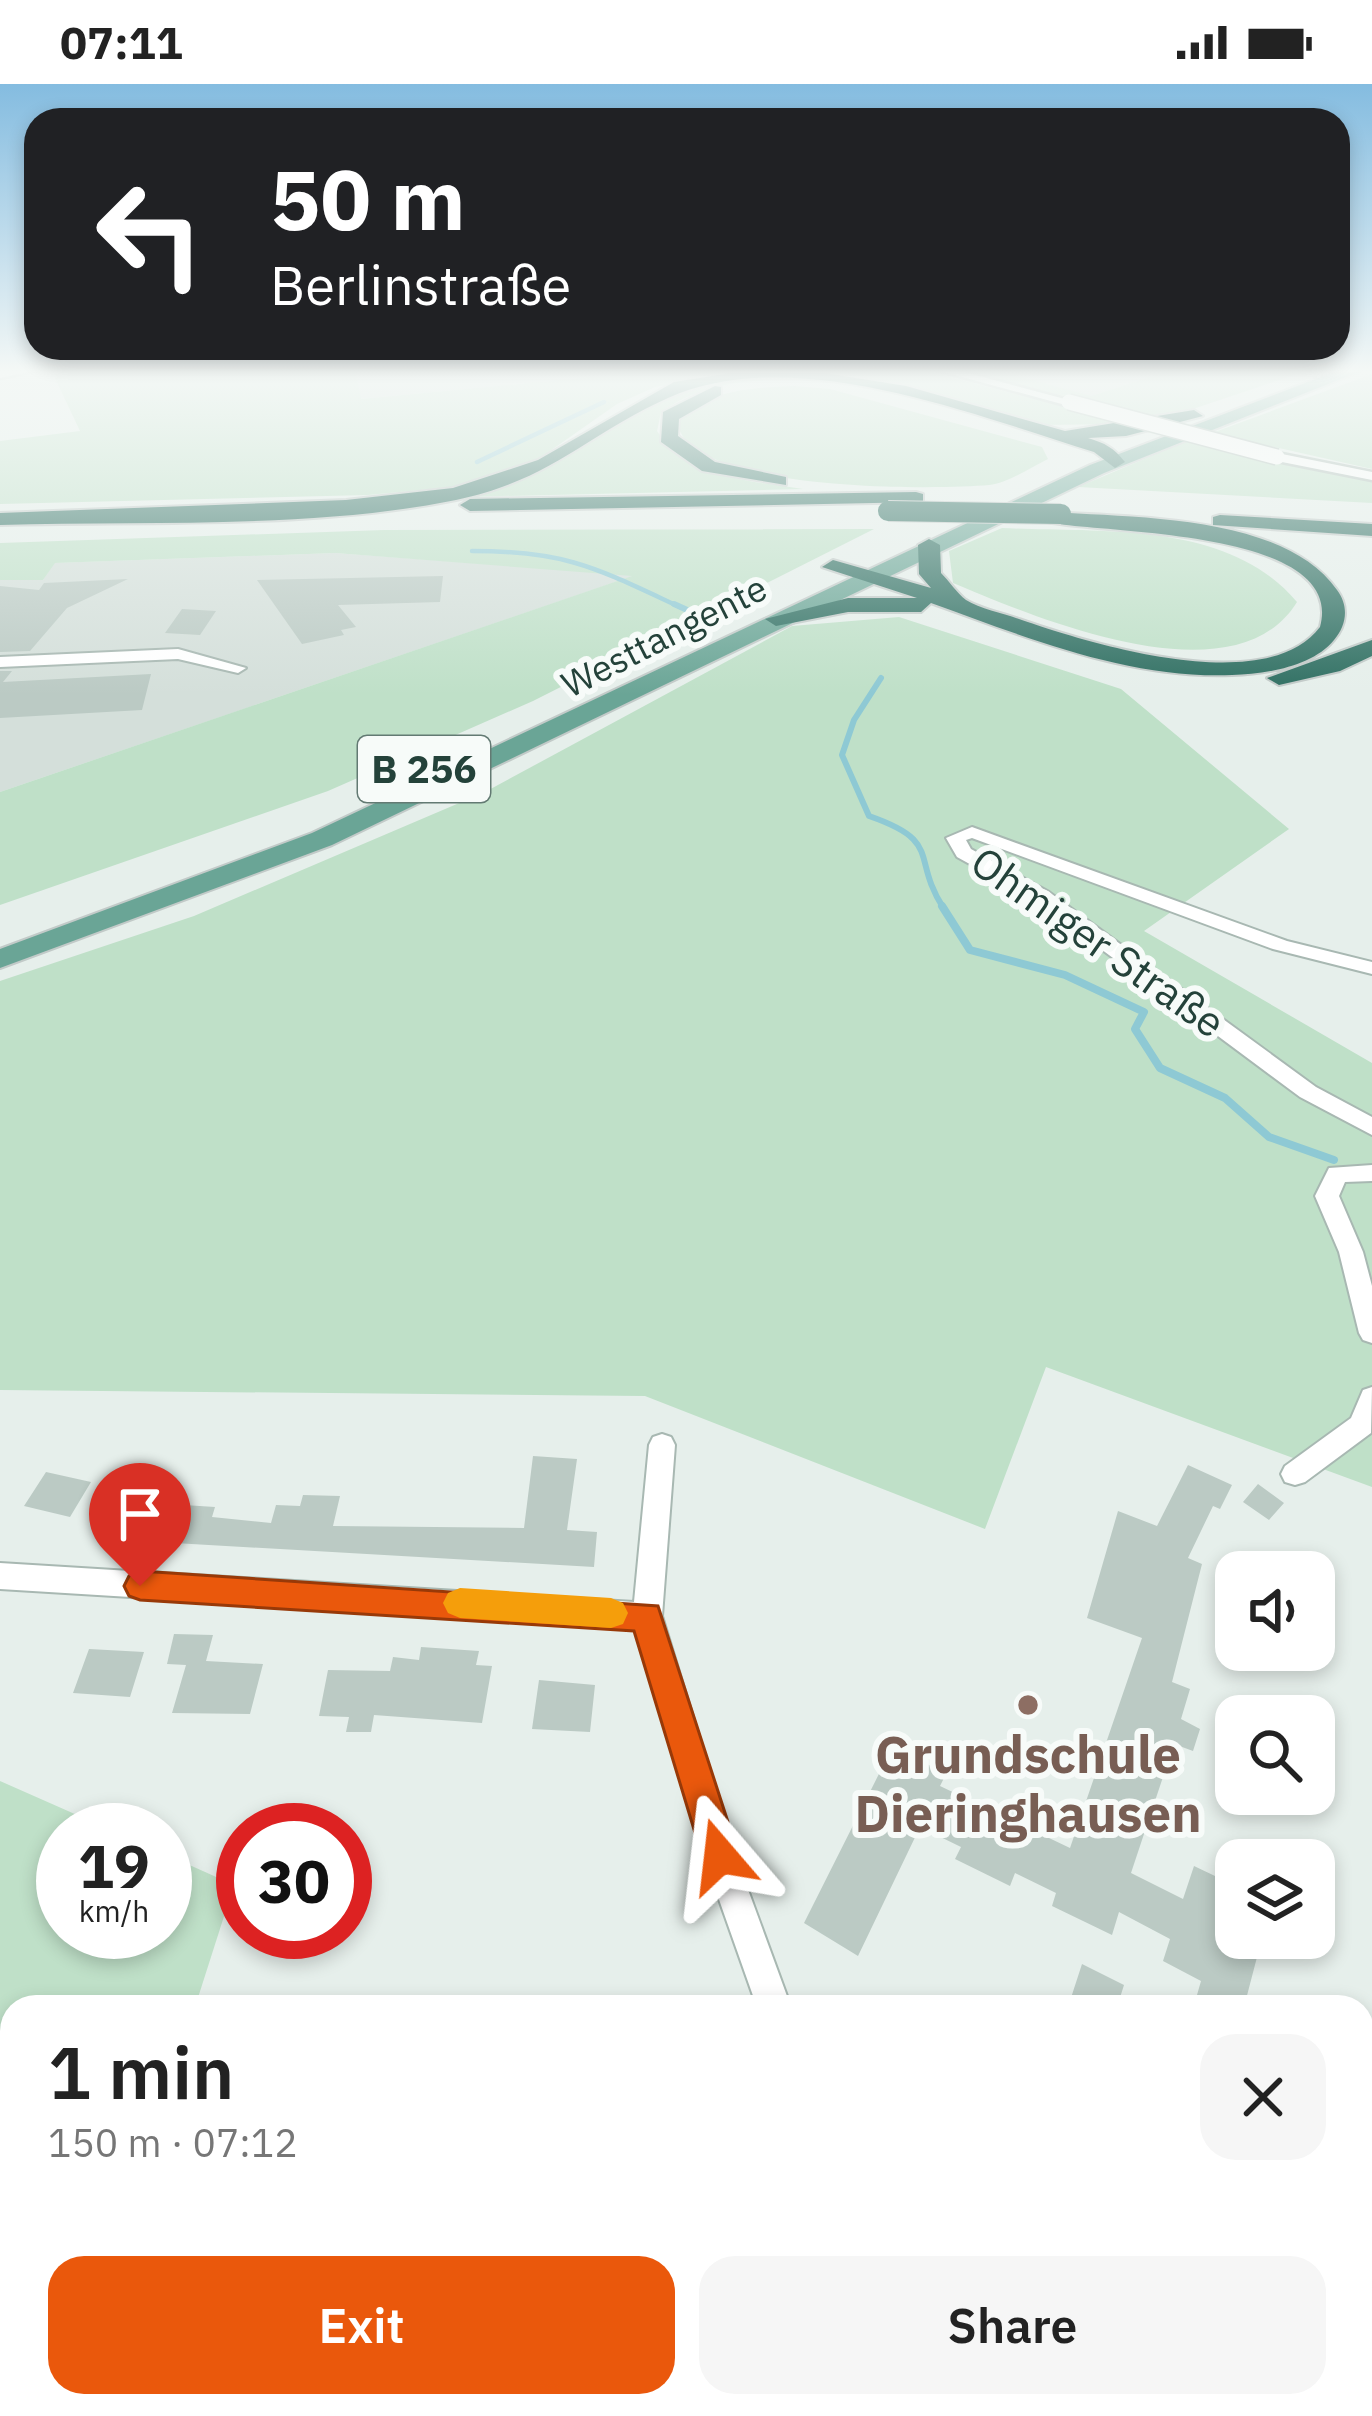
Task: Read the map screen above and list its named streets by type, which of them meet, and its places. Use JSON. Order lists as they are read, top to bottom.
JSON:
{
  "streets": {
    "main road": ["Westtangente", "B 256"],
    "street": ["Ohmiger Straße"]
  },
  "places": ["Grundschule Dieringhausen"],
  "page": {
    "status": "07:11",
    "turn": ["50 m", "Berlinstraße"],
    "speed": "19 km/h",
    "limit": "30",
    "heading": ["1 min", "150 m · 07:12"],
    "buttons": ["Exit", "Share"]
  }
}
